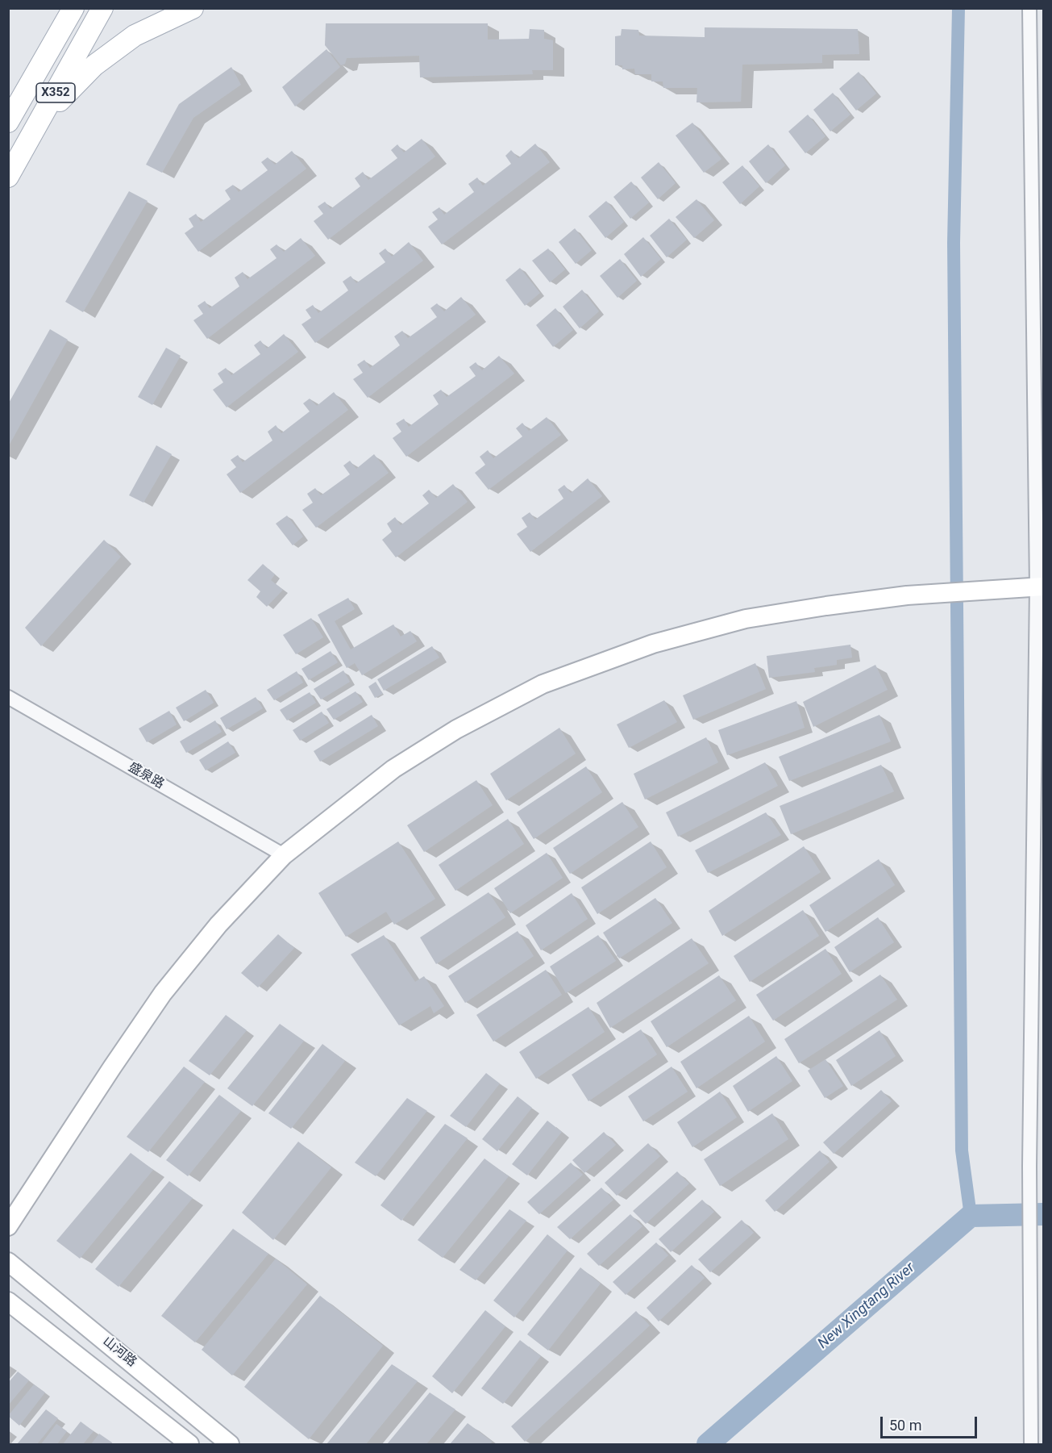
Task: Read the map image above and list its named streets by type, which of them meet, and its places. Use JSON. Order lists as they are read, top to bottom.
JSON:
{
  "streets": {
    "main road": ["X352"],
    "street": ["盛泉路", "山河路"]
  },
  "water": ["New Xingtang River"],
  "scale_bar": "50 m"
}
